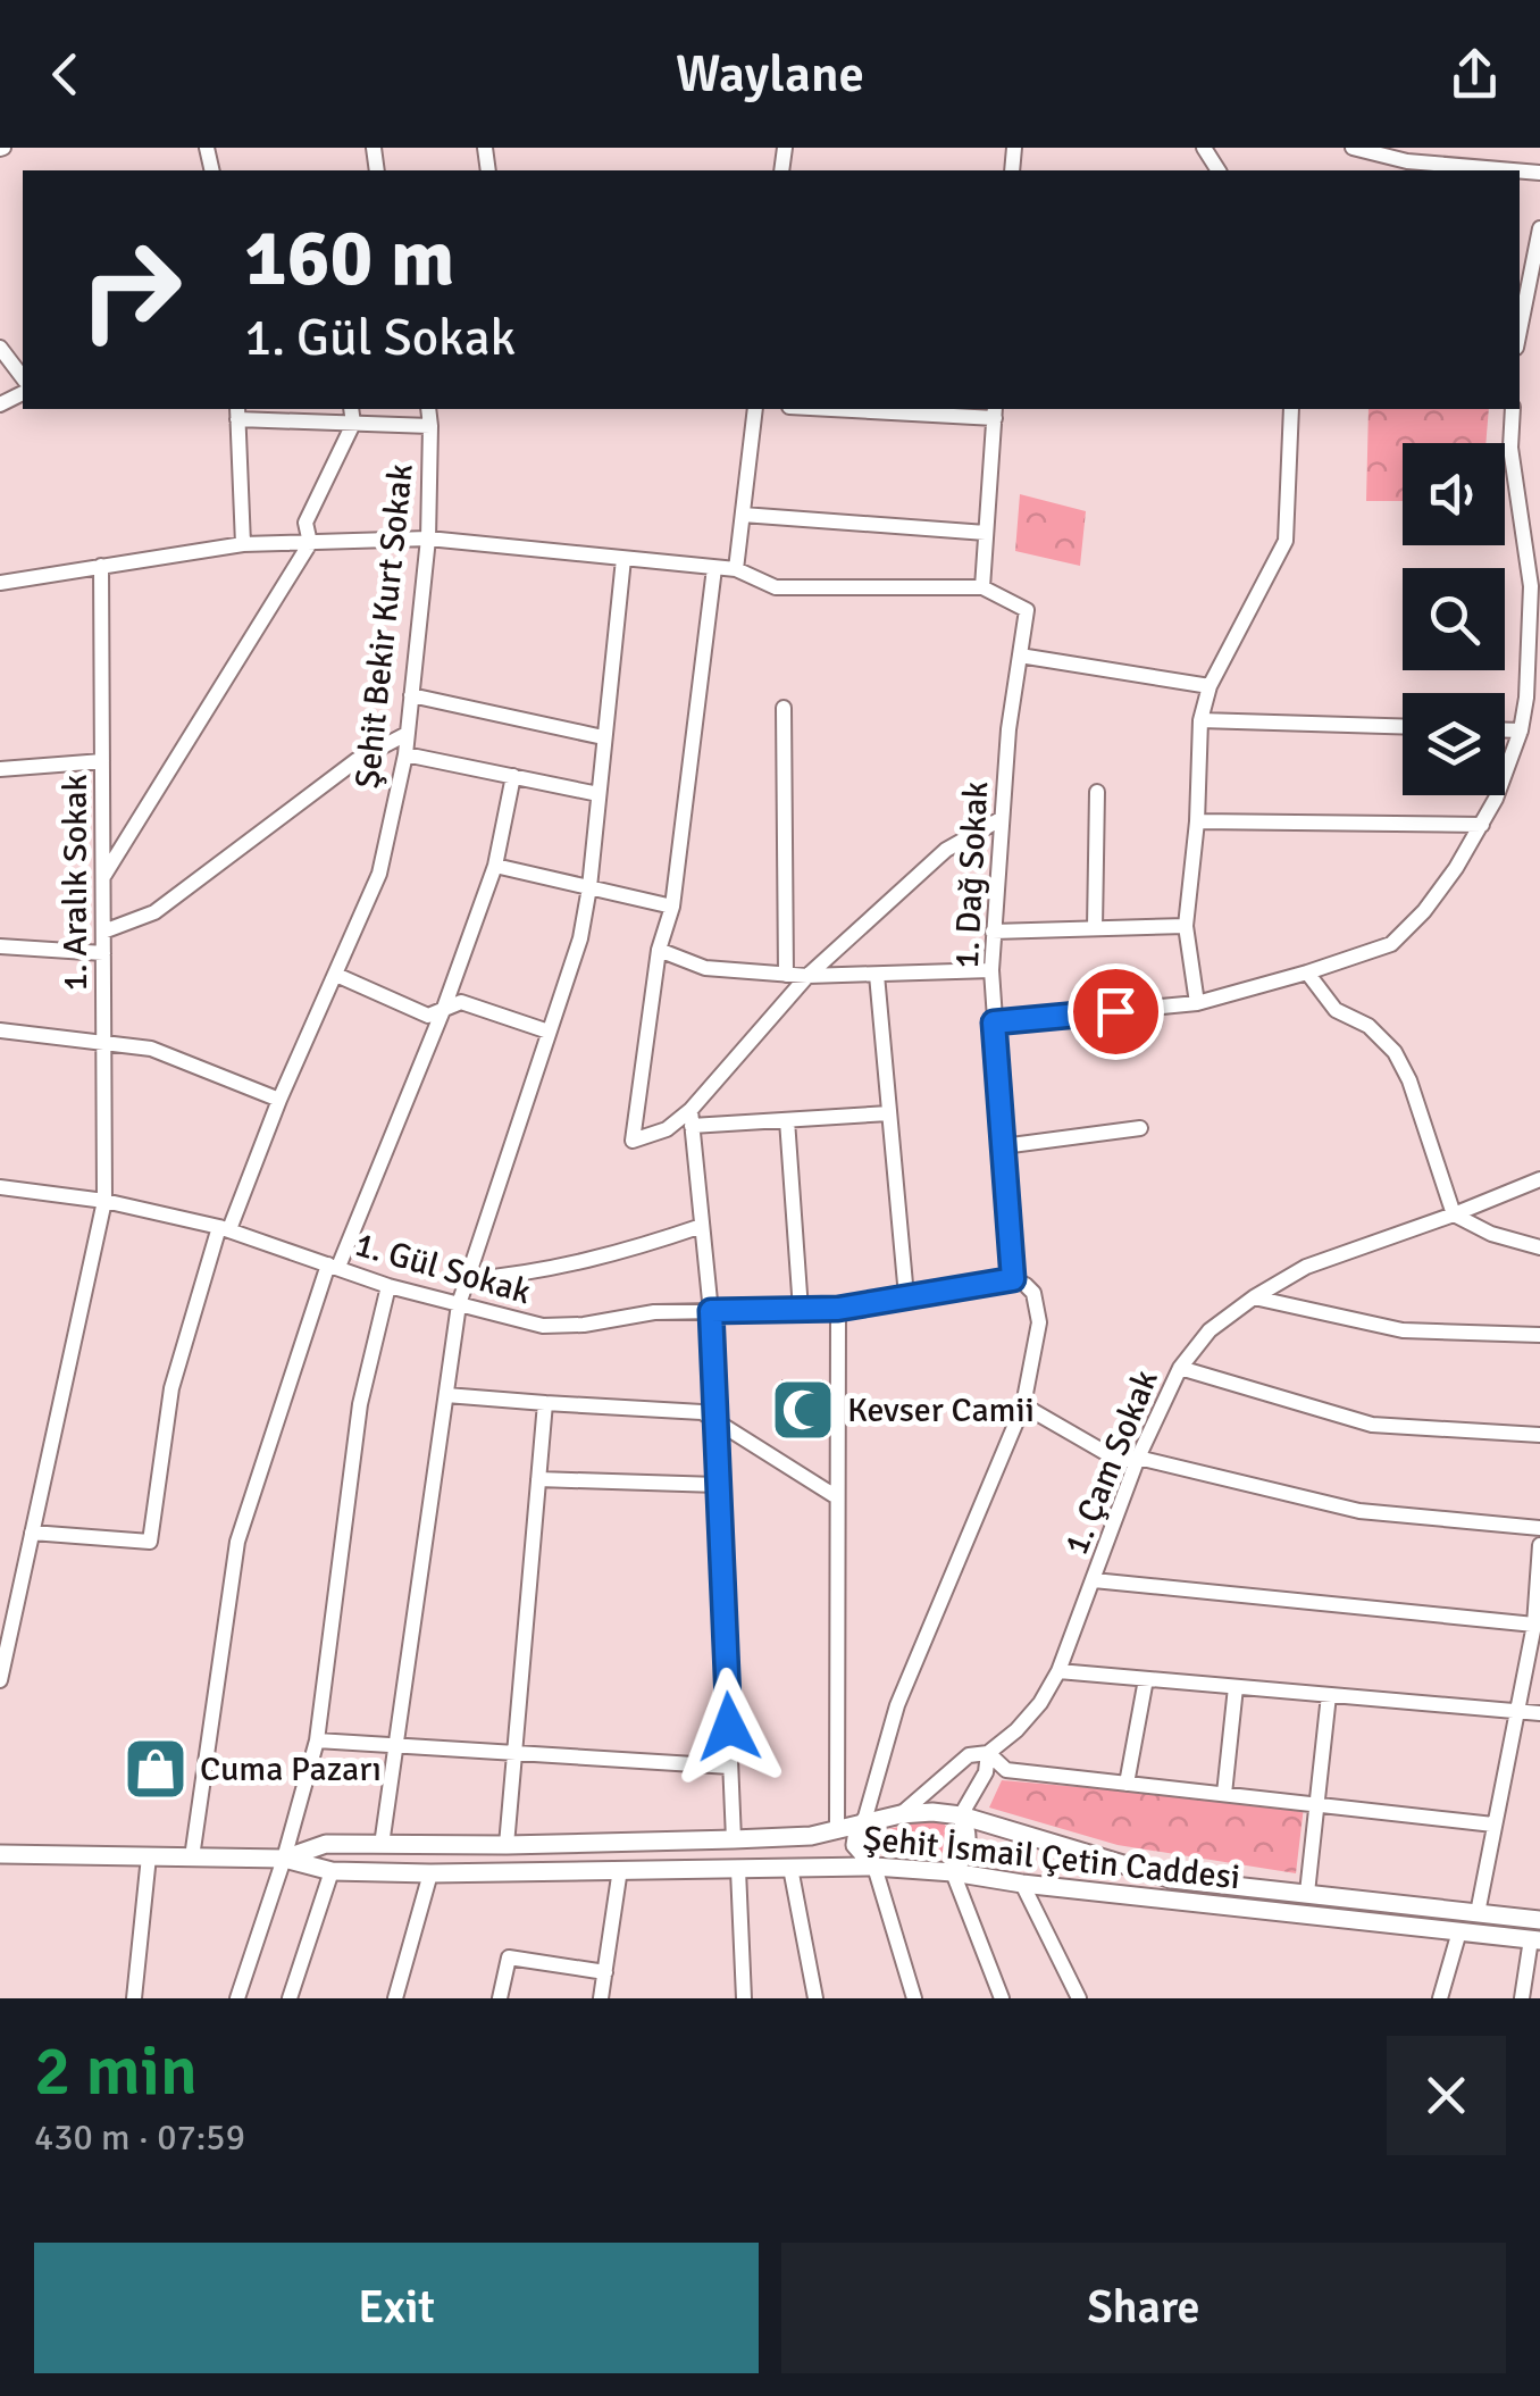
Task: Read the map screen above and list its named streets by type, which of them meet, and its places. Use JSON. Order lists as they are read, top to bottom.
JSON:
{
  "streets": {
    "street": [
      "Şehit Bekir Kurt Sokak",
      "1. Dağ Sokak",
      "1. Aralık Sokak",
      "1. Gül Sokak",
      "1. Çam Sokak",
      "Şehit İsmail Çetin Caddesi"
    ]
  },
  "crossings": [
    ["Şehit Bekir Kurt Sokak", "1. Aralık Sokak"],
    ["Şehit Bekir Kurt Sokak", "1. Gül Sokak"],
    ["1. Dağ Sokak", "1. Gül Sokak"],
    ["1. Aralık Sokak", "1. Gül Sokak"]
  ],
  "places": {
    "mosque": ["Kevser Camii"],
    "shop": ["Cuma Pazarı"]
  },
  "page": {
    "header": "Waylane",
    "turn": ["160 m", "1. Gül Sokak"],
    "heading": ["2 min", "430 m · 07:59"],
    "buttons": ["Exit", "Share"]
  }
}
